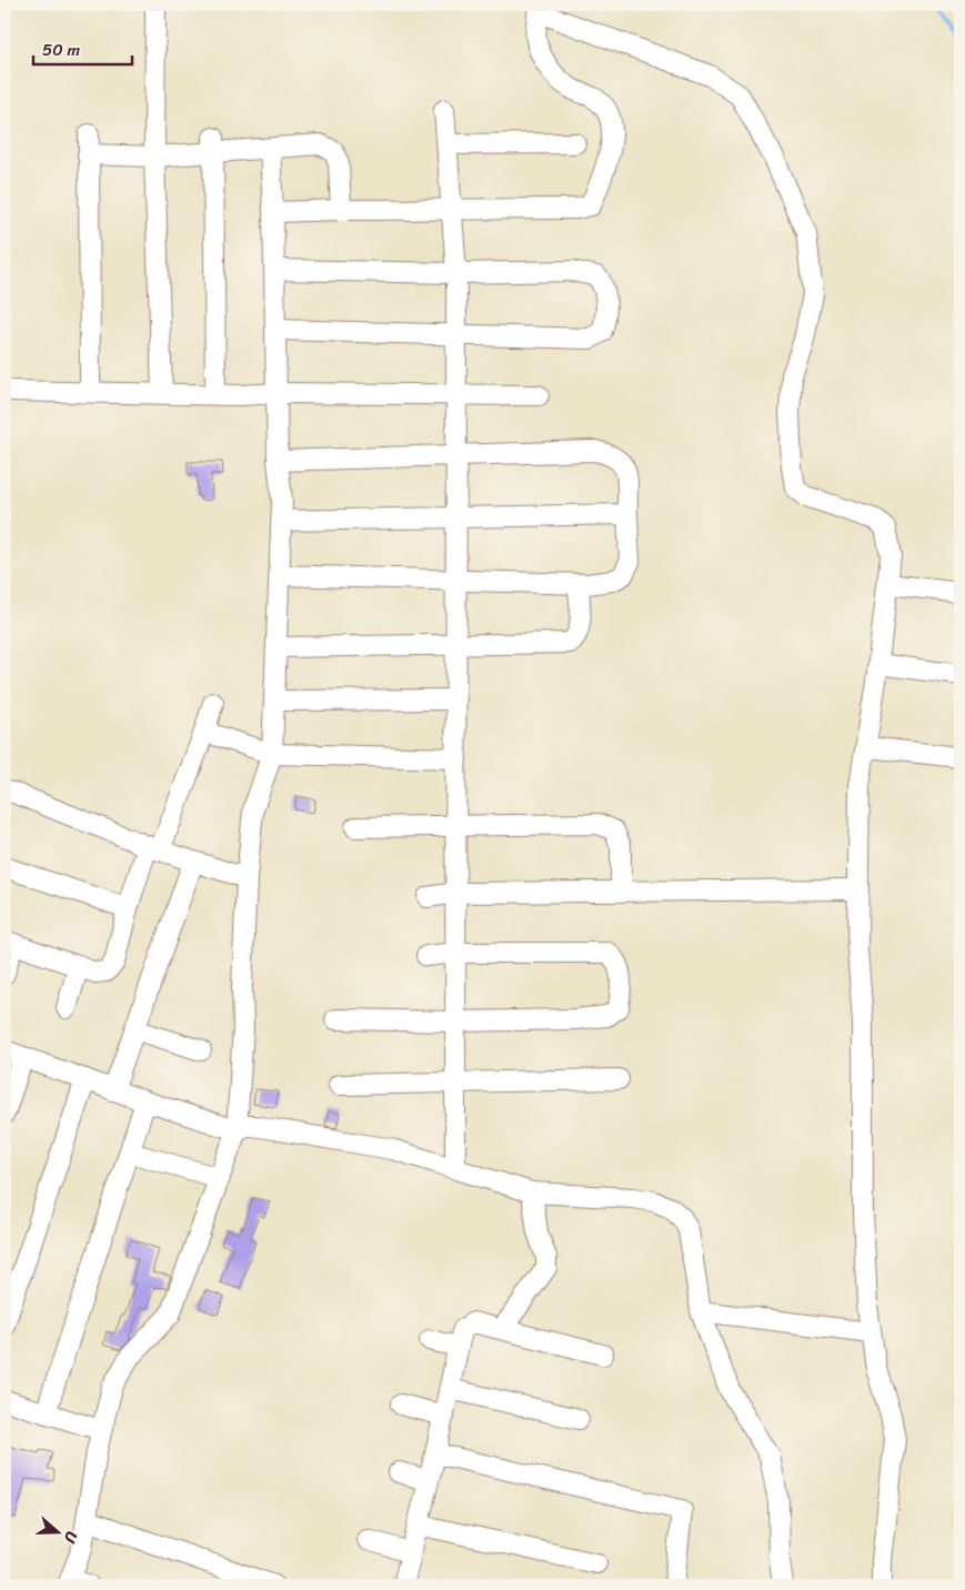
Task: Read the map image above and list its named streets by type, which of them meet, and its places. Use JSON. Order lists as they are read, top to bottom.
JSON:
{
  "scale_bar": "50 m",
  "north": "right"
}
